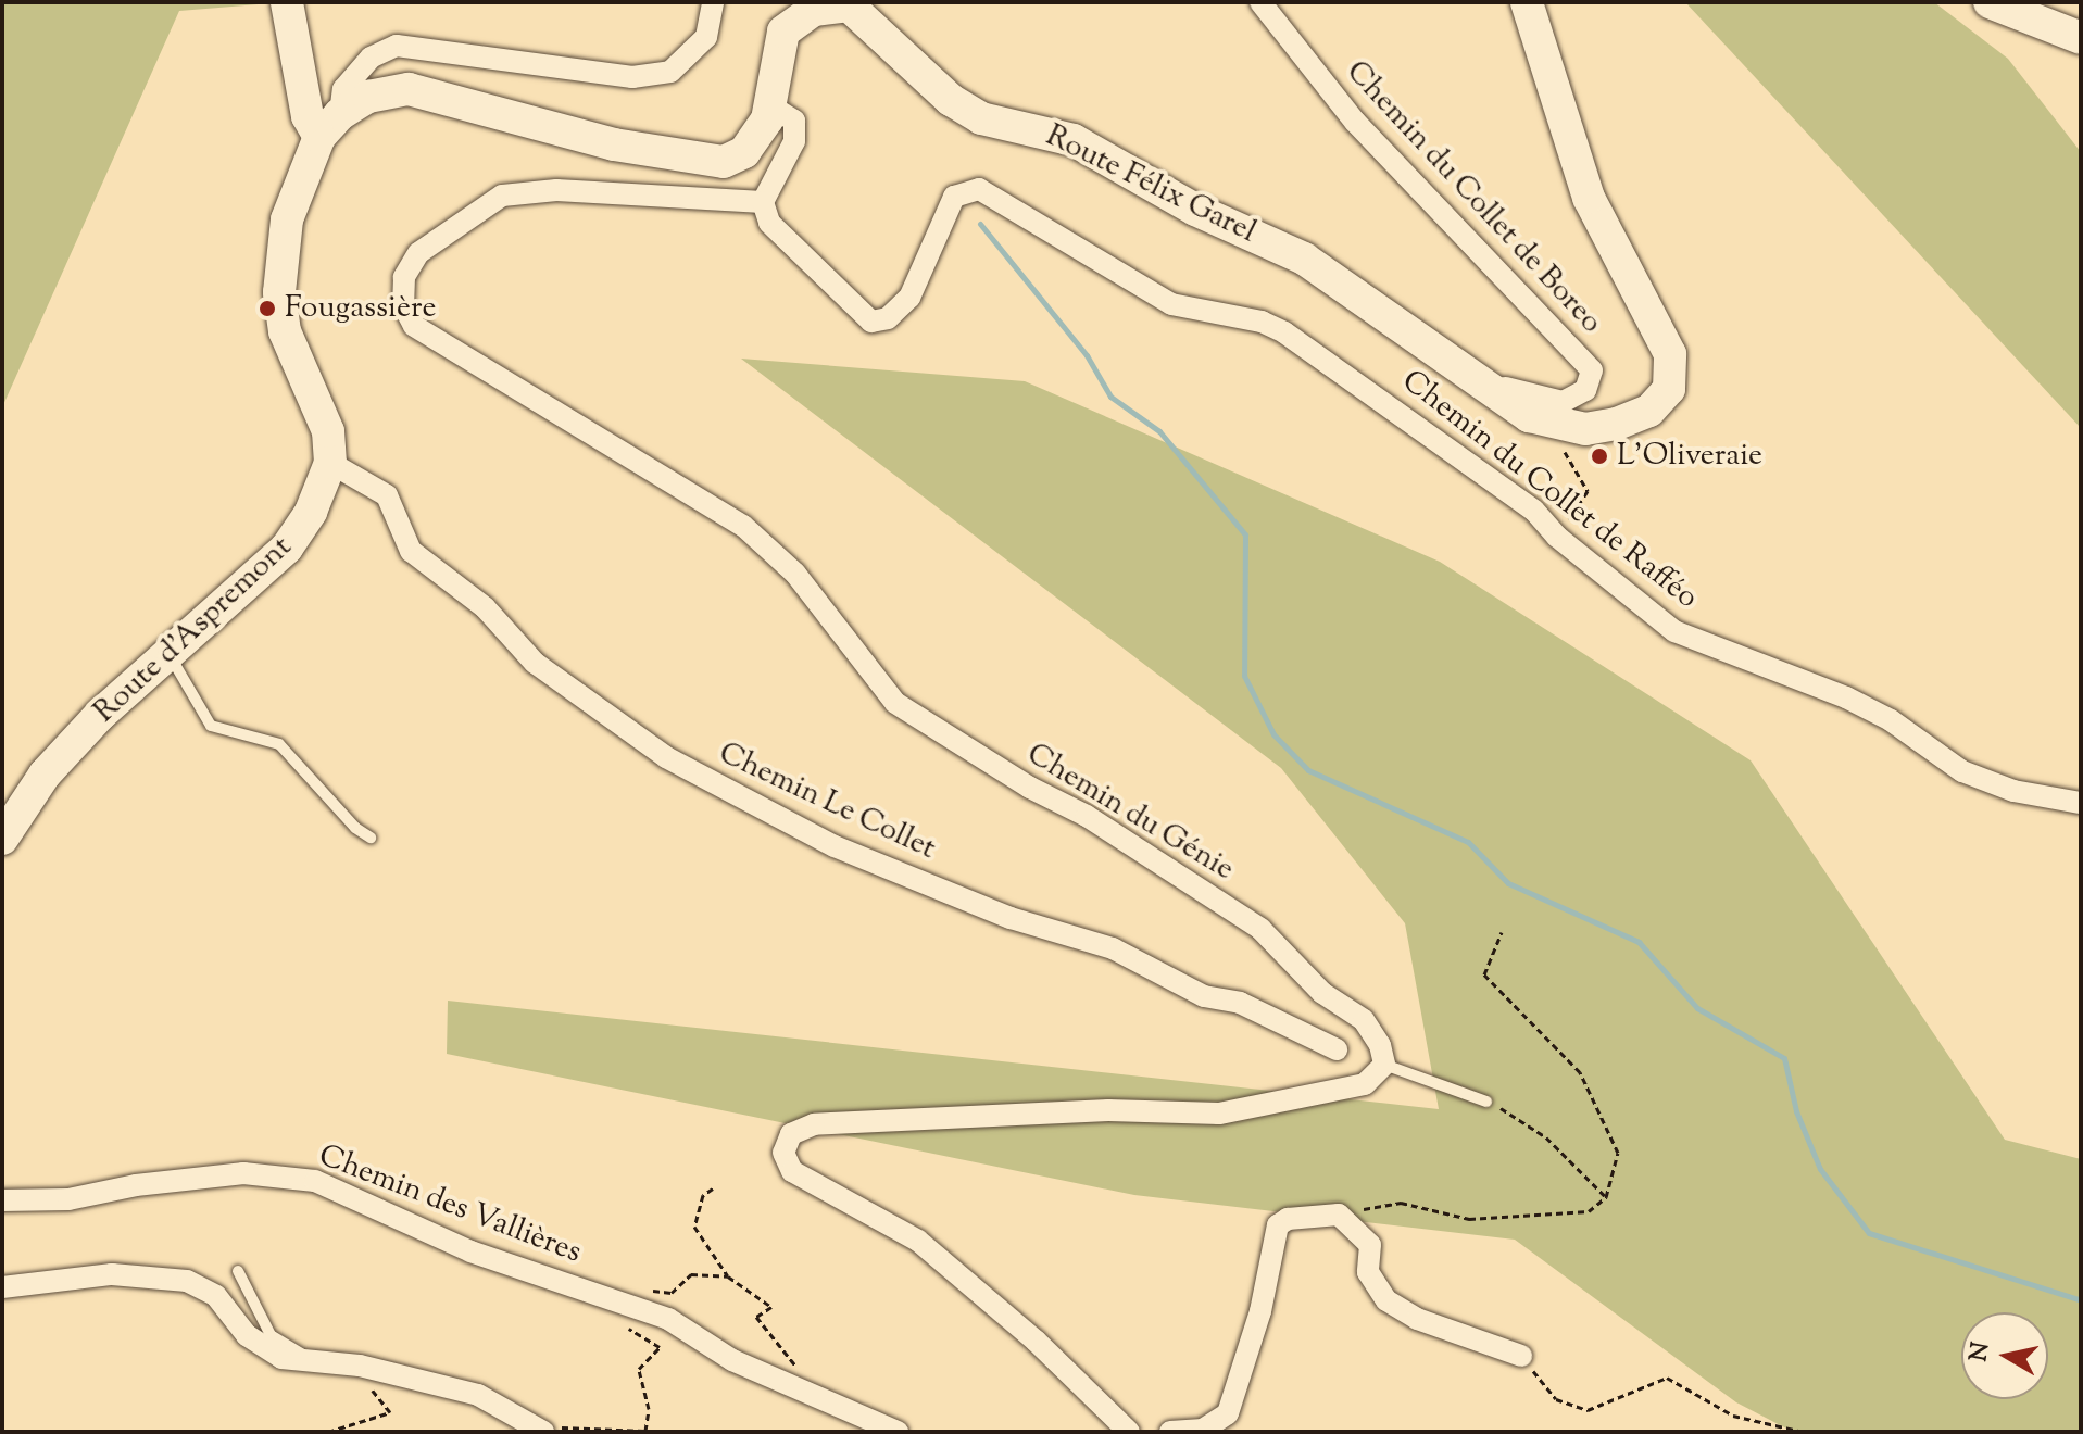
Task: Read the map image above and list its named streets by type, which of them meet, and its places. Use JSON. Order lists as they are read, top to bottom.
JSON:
{
  "streets": {
    "street": [
      "Route Félix Garel",
      "Chemin du Collet de Boreo",
      "Chemin du Collet de Rafféo",
      "Route d'Aspremont",
      "Chemin Le Collet",
      "Chemin du Génie",
      "Chemin des Vallières"
    ]
  },
  "crossings": [
    ["Route Félix Garel", "Chemin du Collet de Boreo"],
    ["Chemin du Collet de Rafféo", "Chemin du Génie"],
    ["Route d'Aspremont", "Chemin Le Collet"]
  ],
  "places": ["Fougassière", "L'Oliveraie"],
  "north": "left"
}
